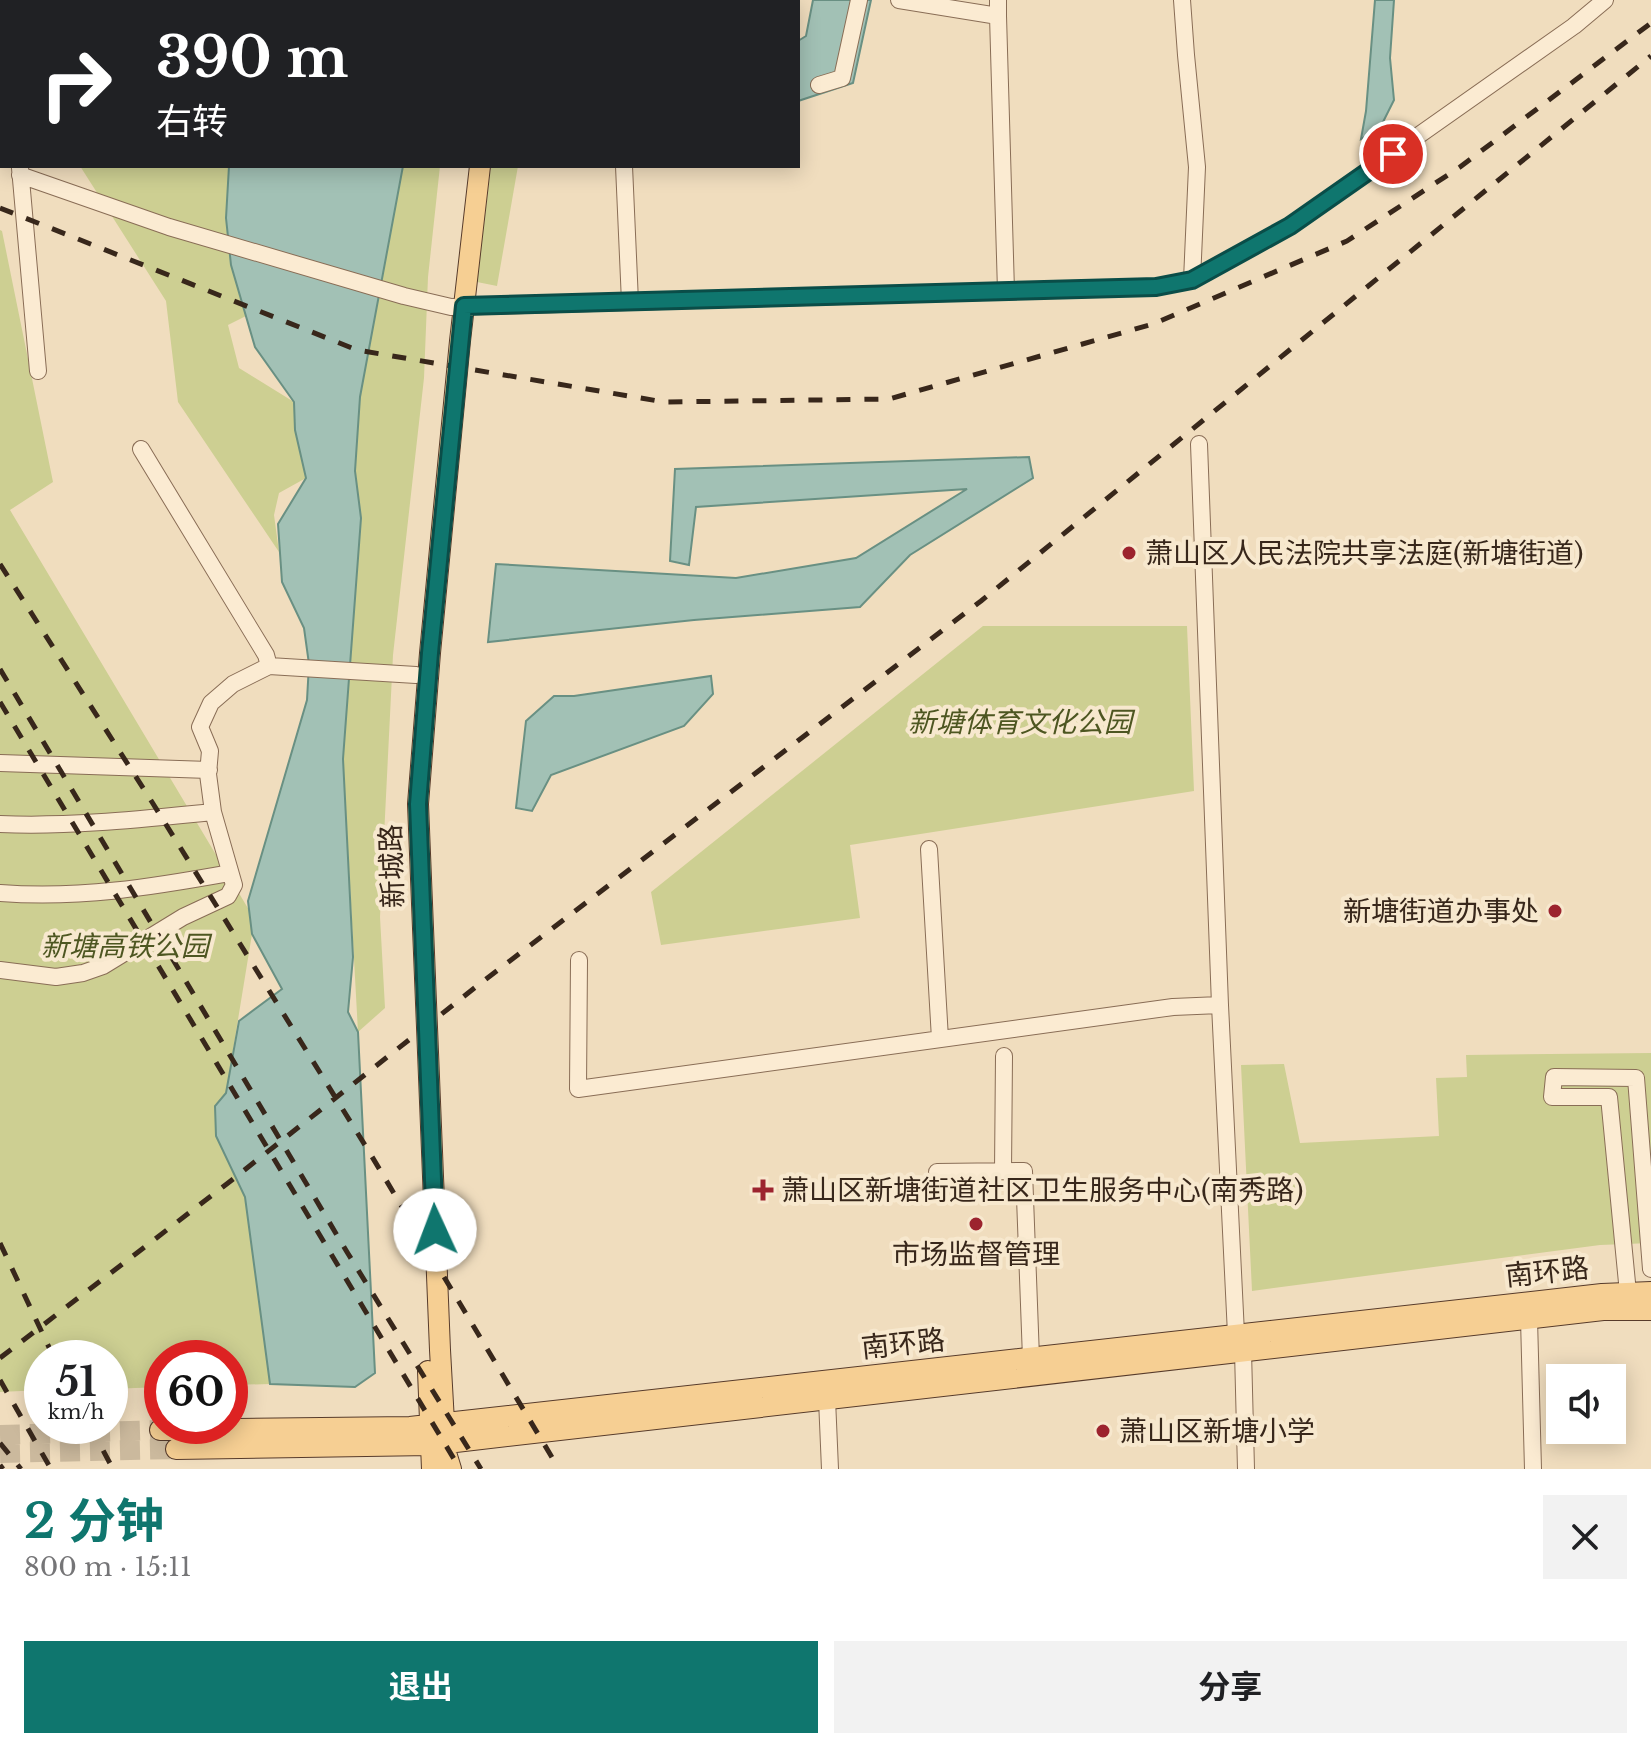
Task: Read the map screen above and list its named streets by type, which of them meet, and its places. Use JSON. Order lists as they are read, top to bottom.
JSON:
{
  "streets": {
    "main road": ["新城路", "南环路"]
  },
  "crossings": [
    ["新城路", "南环路"]
  ],
  "parks": ["新塘体育文化公园", "新塘高铁公园"],
  "places": {
    "other": [
      "萧山区人民法院共享法庭(新塘街道)",
      "新塘街道办事处",
      "市场监督管理",
      "萧山区新塘小学"
    ],
    "health": ["萧山区新塘街道社区卫生服务中心(南秀路)"]
  },
  "page": {
    "turn": ["390 m", "右转"],
    "speed": "51 km/h",
    "limit": "60",
    "heading": ["2 分钟", "800 m · 15:11"],
    "buttons": ["退出", "分享"]
  }
}
